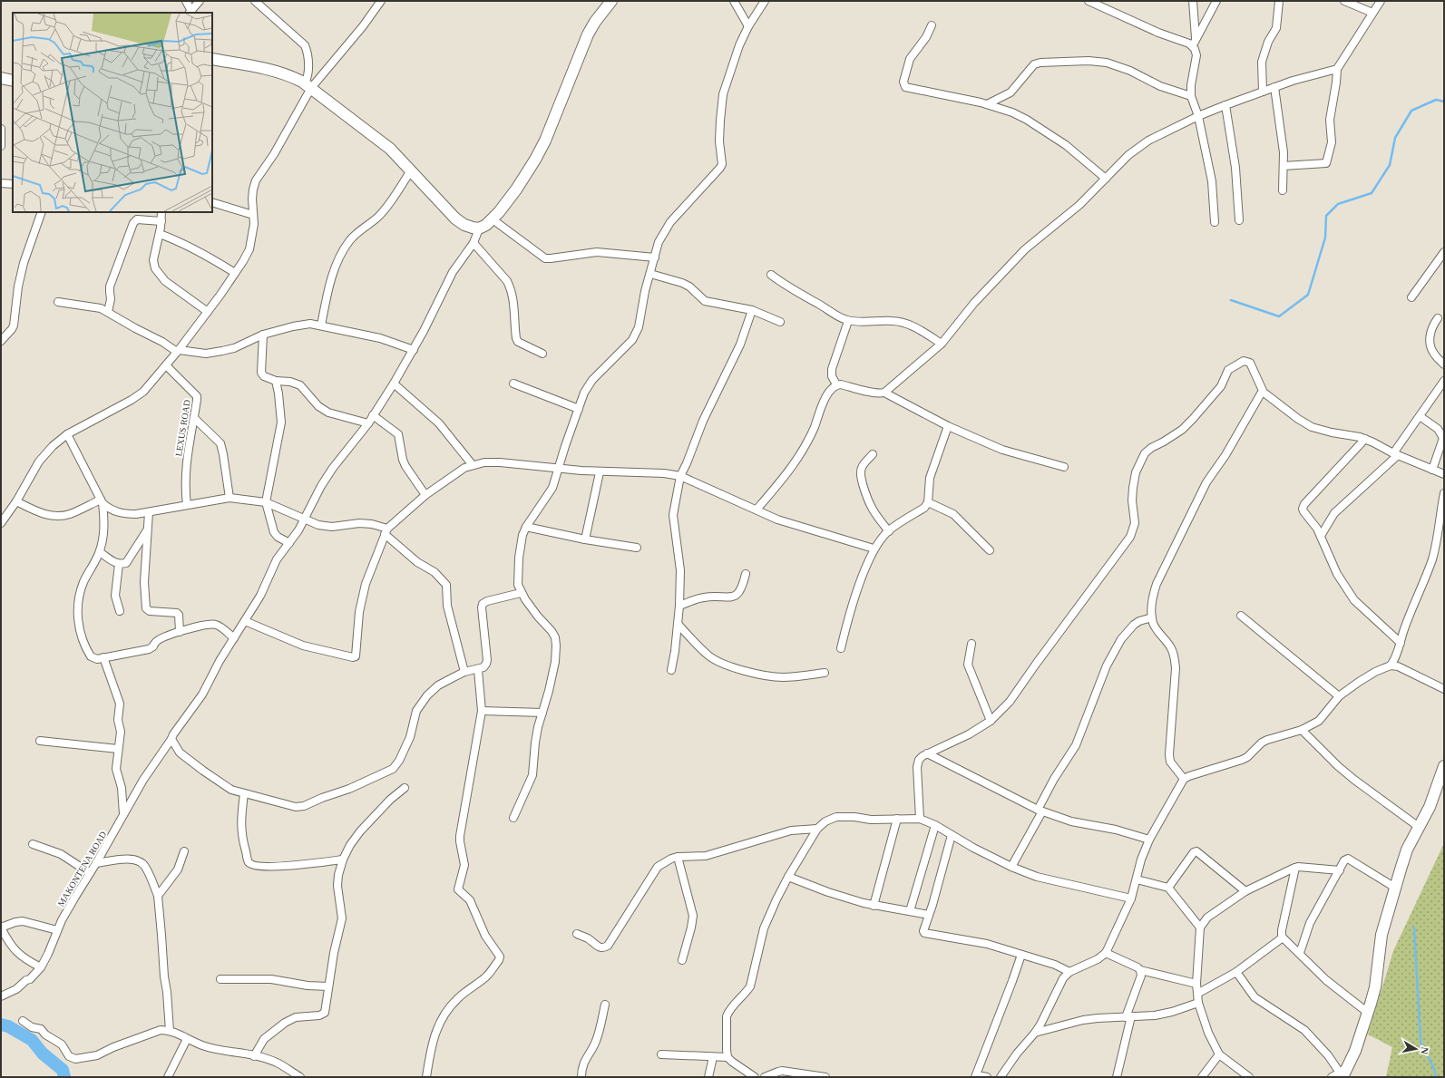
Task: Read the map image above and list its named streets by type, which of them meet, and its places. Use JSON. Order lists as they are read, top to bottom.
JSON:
{
  "streets": {
    "street": ["LEXUS ROAD", "MAKONTENA ROAD"]
  },
  "north": "right"
}
